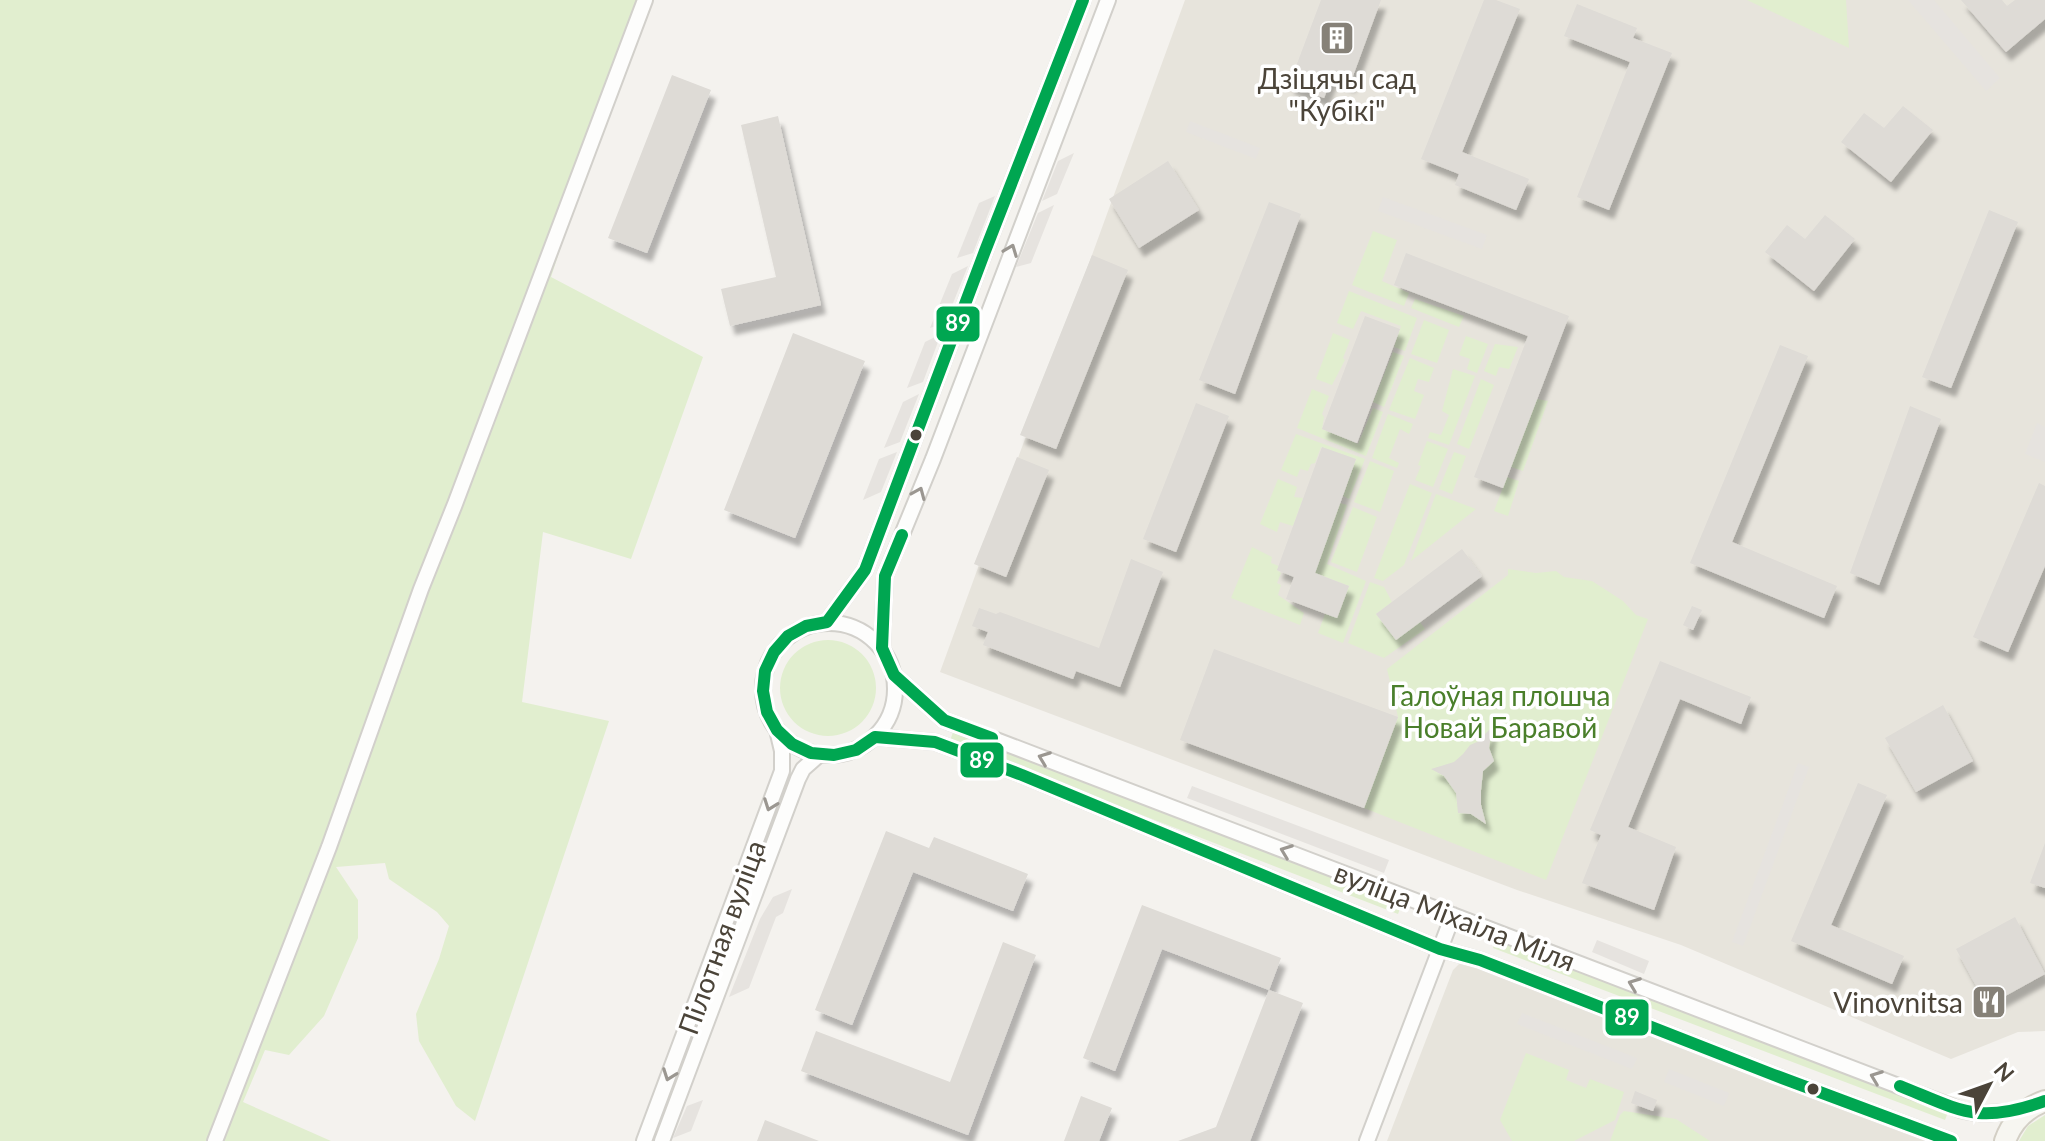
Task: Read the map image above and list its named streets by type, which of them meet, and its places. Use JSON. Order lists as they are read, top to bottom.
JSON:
{
  "streets": {
    "street": ["вуліца Міхаіла Міля", "Пілотная вуліца"]
  },
  "crossings": [
    ["вуліца Міхаіла Міля", "Пілотная вуліца"]
  ],
  "parks": ["Галоўная плошча Новай Баравой"],
  "places": {
    "building": ["Дзіцячы сад \"Кубікі\""],
    "restaurant": ["Vinovnitsa"]
  },
  "lines": ["transit line 89"],
  "north": "top right"
}
